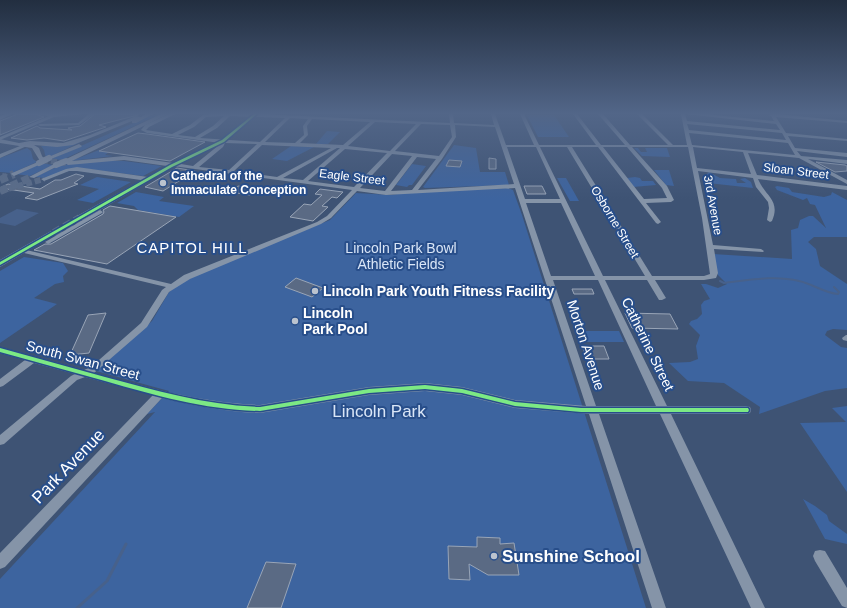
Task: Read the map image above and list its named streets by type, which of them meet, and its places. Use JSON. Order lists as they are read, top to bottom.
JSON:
{
  "streets": {
    "main road": ["Eagle Street"],
    "street": [
      "Sloan Street",
      "3rd Avenue",
      "Osborne Street",
      "Catherine Street",
      "Morton Avenue",
      "South Swan Street",
      "Park Avenue"
    ]
  },
  "crossings": [
    ["Sloan Street", "3rd Avenue"],
    ["Eagle Street", "Morton Avenue"],
    ["3rd Avenue", "Osborne Street"],
    ["Morton Avenue", "South Swan Street"],
    ["South Swan Street", "Park Avenue"]
  ],
  "districts": ["CAPITOL HILL"],
  "parks": ["Lincoln Park Bowl Athletic Fields", "Lincoln Park"],
  "places": [
    "Cathedral of the Immaculate Conception",
    "Lincoln Park Youth Fitness Facility",
    "Lincoln Park Pool",
    "Sunshine School"
  ]
}
